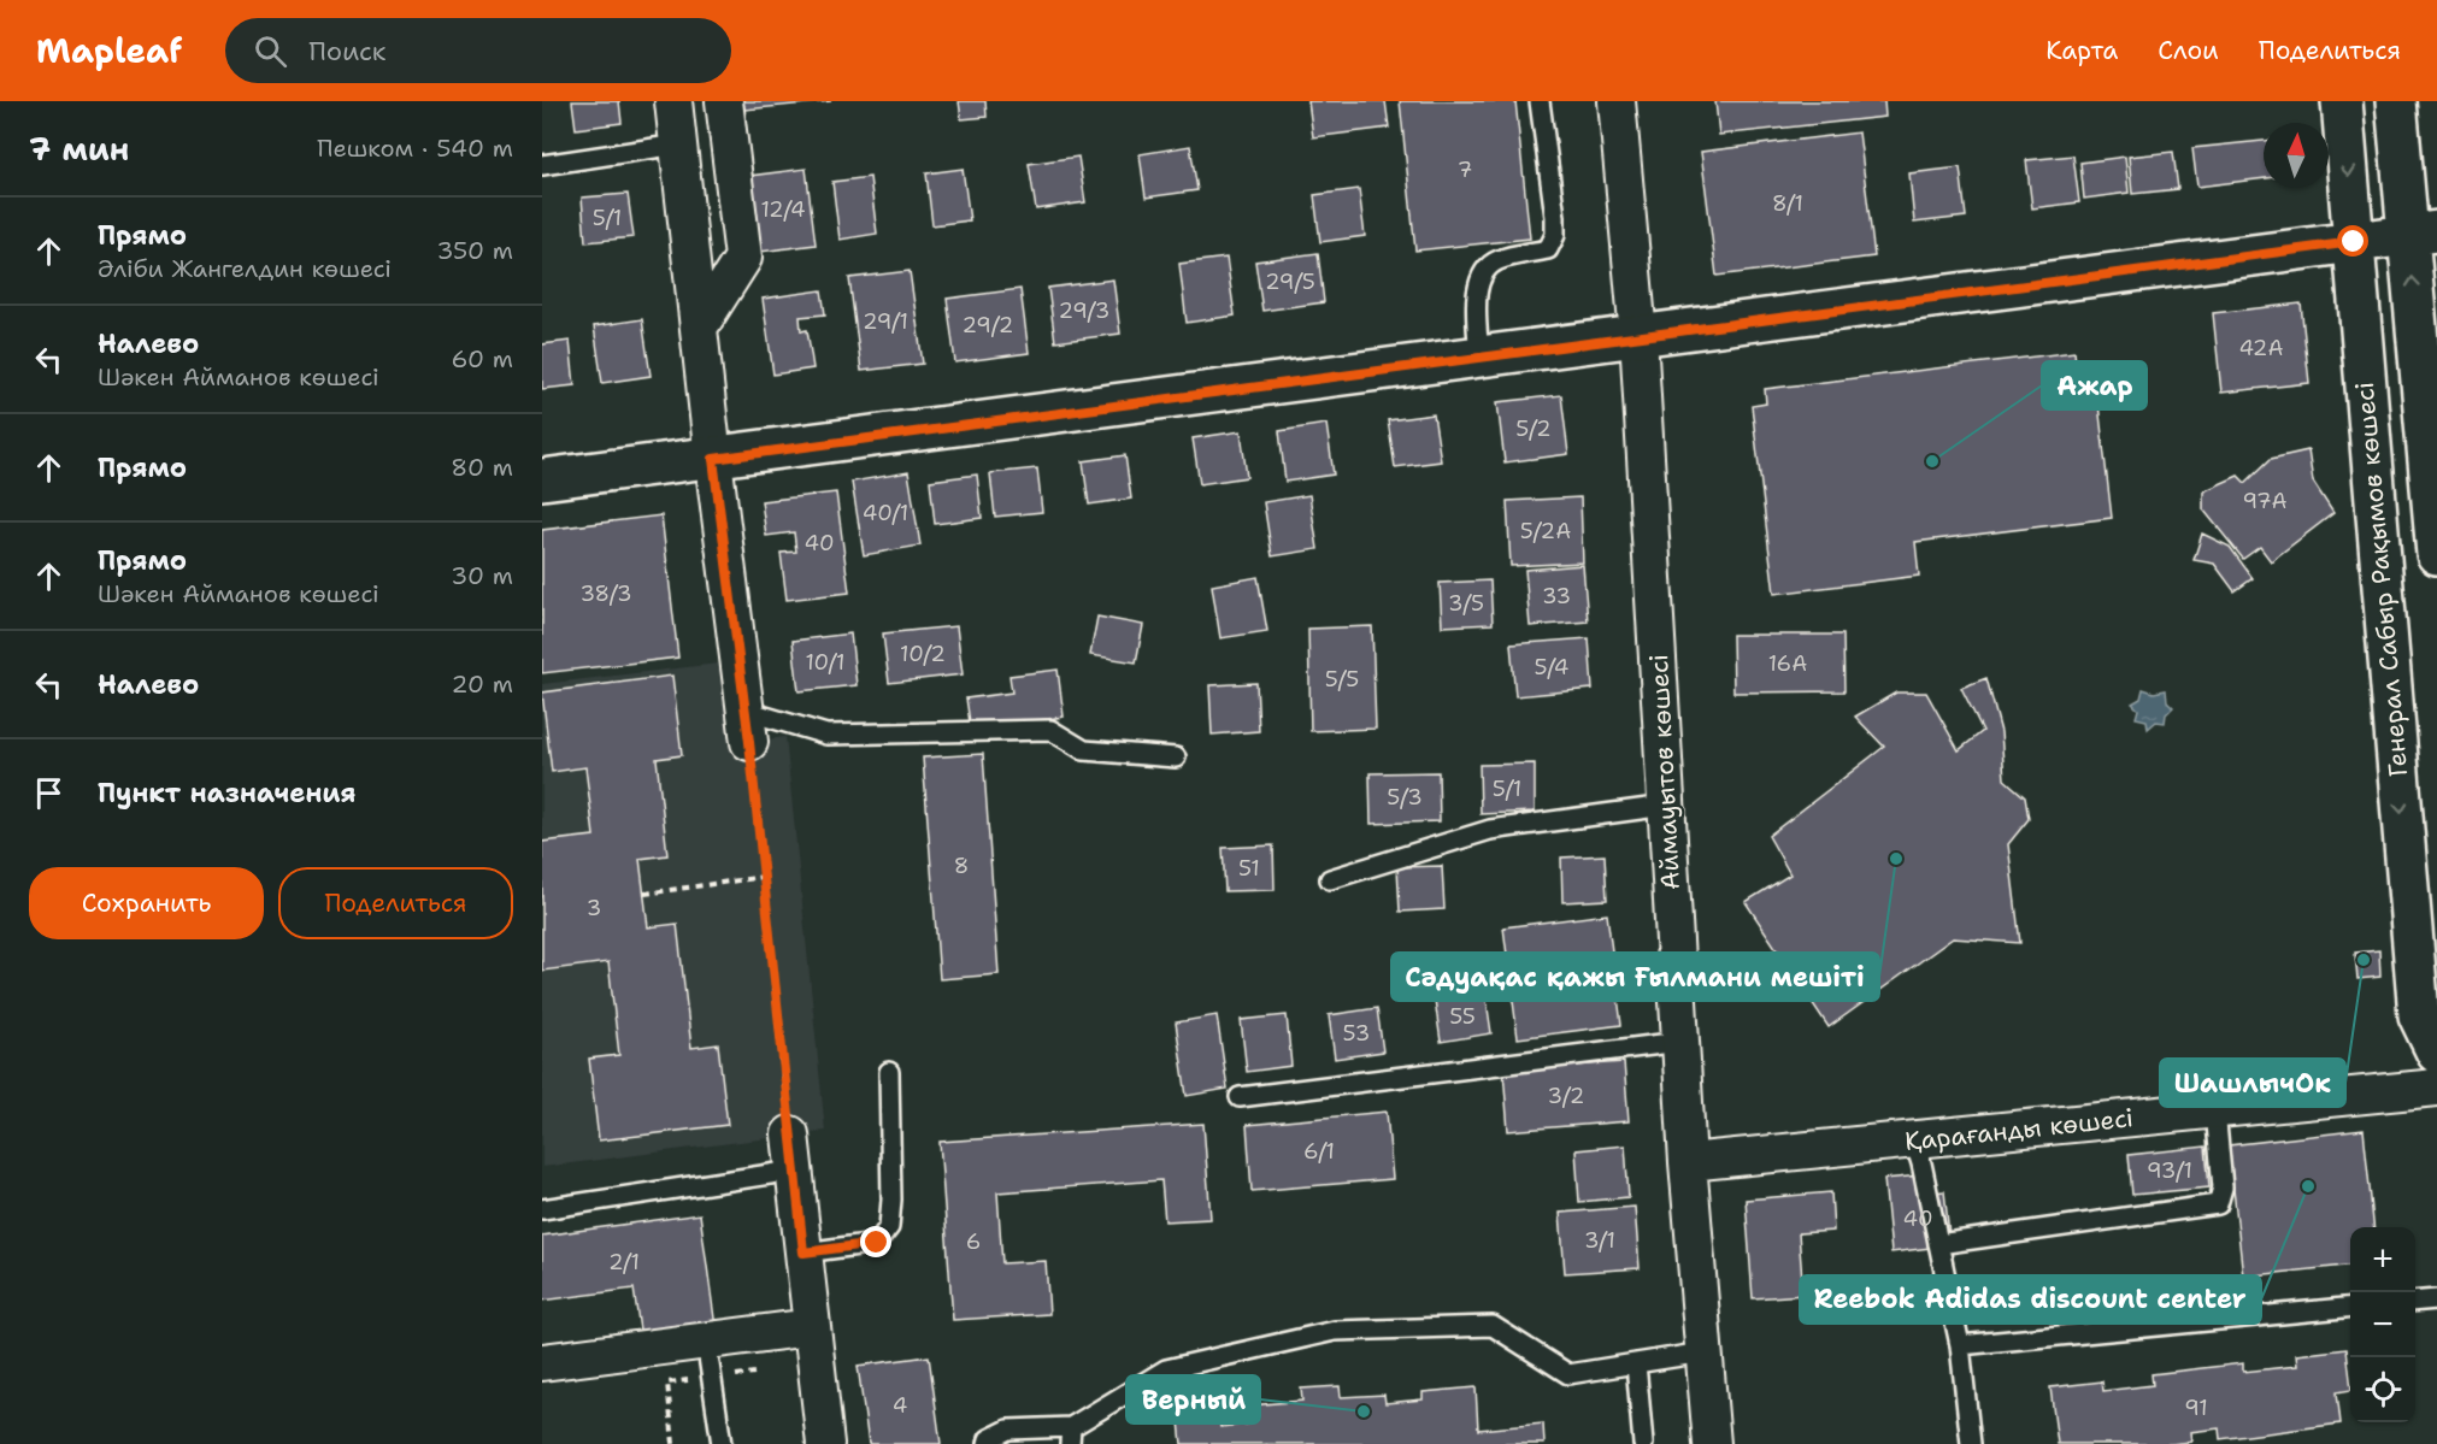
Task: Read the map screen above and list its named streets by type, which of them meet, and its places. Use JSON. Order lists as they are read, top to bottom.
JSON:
{
  "streets": {
    "street": ["Генерал Сабыр Рақымов көшесі", "Аймауытов көшесі", "Қарағанды көшесі"]
  },
  "crossings": [
    ["Аймауытов көшесі", "Қарағанды көшесі"]
  ],
  "places": [
    "Ажар",
    "Сәдуақас қажы Ғылмани мешіті",
    "ШашлычОк",
    "Reebok Adidas discount center",
    "Верный"
  ],
  "house_numbers": [
    "7",
    "8/1",
    "12/4",
    "5/1",
    "29/5",
    "29/3",
    "29/1",
    "29/2",
    "42А",
    "5/2",
    "97А",
    "40/1",
    "5/2А",
    "40",
    "38/3",
    "33",
    "3/5",
    "10/2",
    "10/1",
    "16А",
    "5/4",
    "5/5",
    "5/1",
    "5/3",
    "8",
    "51",
    "3",
    "55",
    "53",
    "3/2",
    "6/1",
    "93/1",
    "40",
    "3/1",
    "6",
    "2/1",
    "4",
    "91"
  ],
  "north": "top",
  "page": {
    "header": "Mapleaf",
    "search": "Поиск",
    "nav": ["Карта", "Слои", "Поделиться"],
    "heading": ["7 мин", "Пешком · 540 m"],
    "list": [
      ["Прямо", "Әліби Жангелдин көшесі", "350 m"],
      ["Налево", "Шәкен Айманов көшесі", "60 m"],
      ["Прямо", "80 m"],
      ["Прямо", "Шәкен Айманов көшесі", "30 m"],
      ["Налево", "20 m"],
      "Пункт назначения"
    ],
    "buttons": ["Сохранить", "Поделиться"],
    "map_buttons": ["+", "−"]
  }
}
